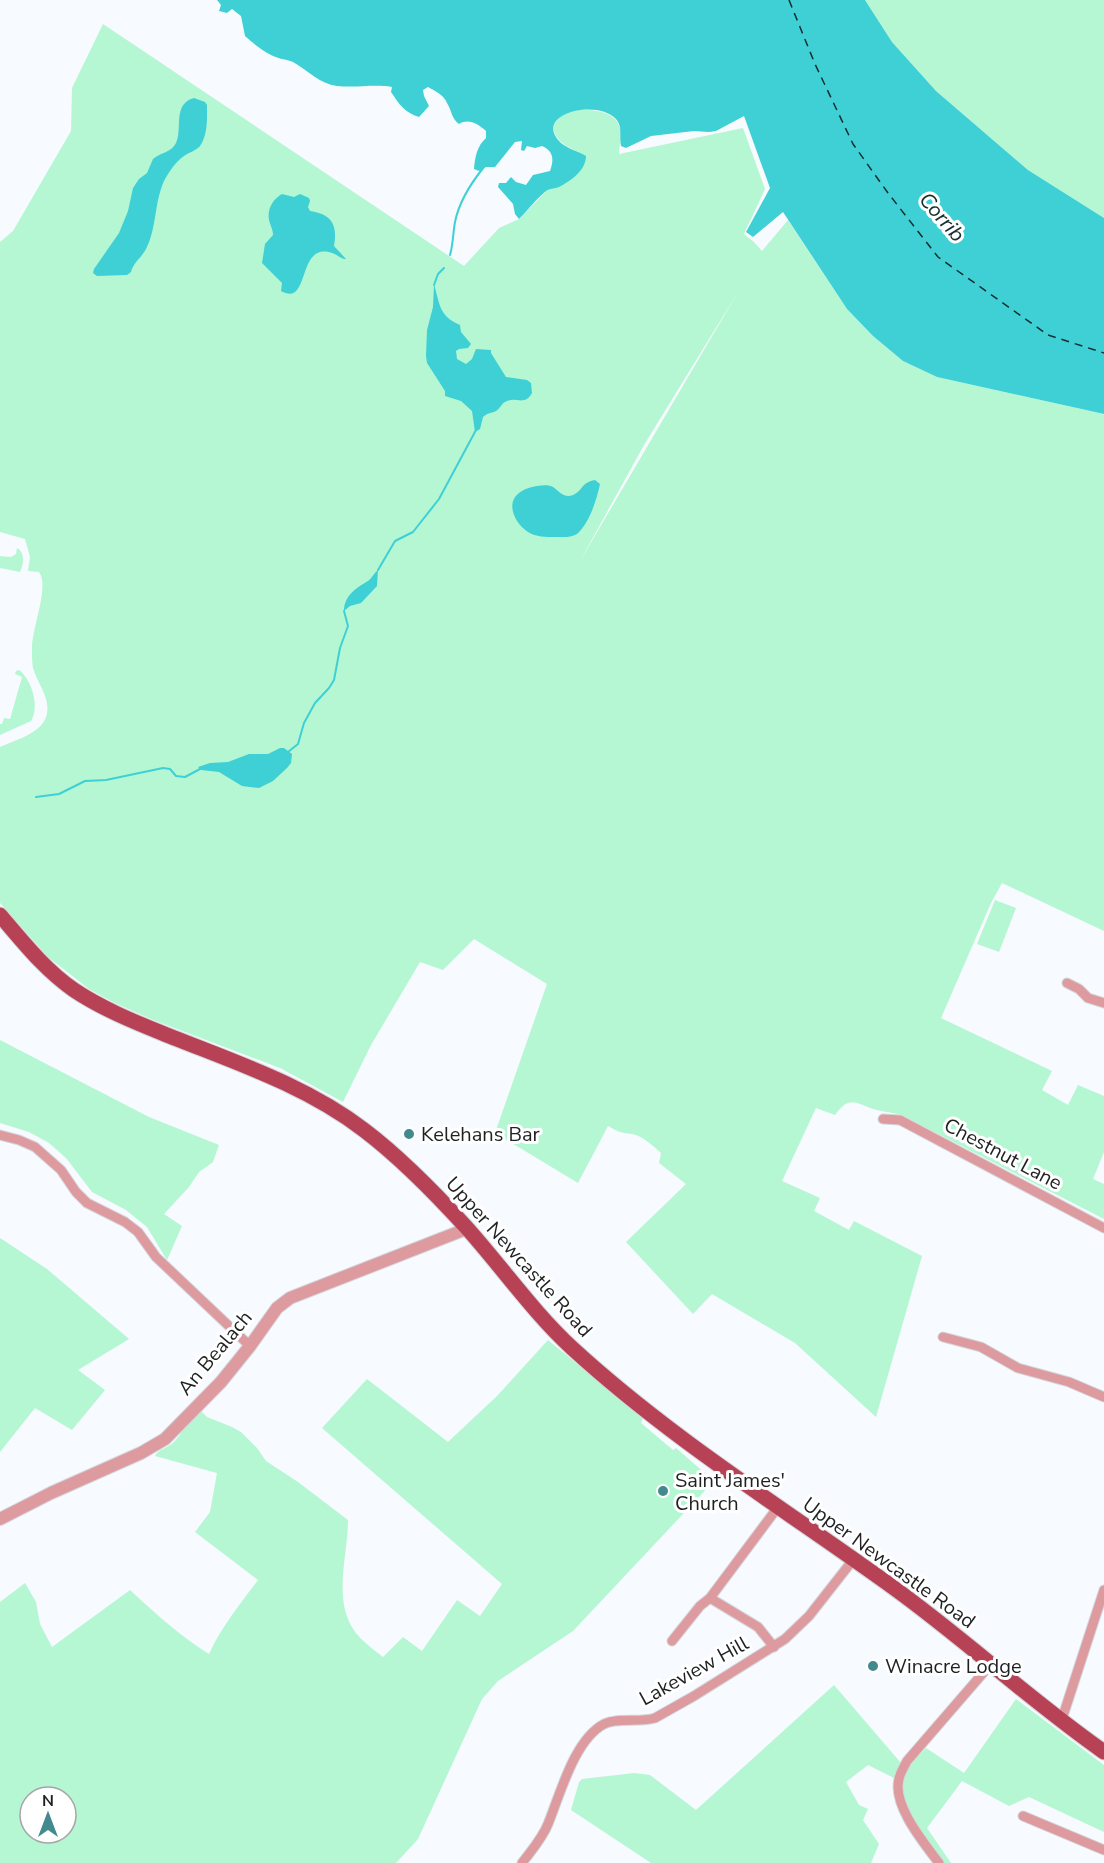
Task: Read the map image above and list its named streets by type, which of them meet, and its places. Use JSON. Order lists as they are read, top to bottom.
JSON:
{
  "streets": {
    "main road": ["Upper Newcastle Road"],
    "street": ["Chestnut Lane", "An Bealach", "Lakeview Hill"]
  },
  "crossings": [
    ["Upper Newcastle Road", "An Bealach"],
    ["Upper Newcastle Road", "Lakeview Hill"]
  ],
  "water": ["Corrib"],
  "places": ["Kelehans Bar", "Saint James' Church", "Winacre Lodge"],
  "north": "top"
}
